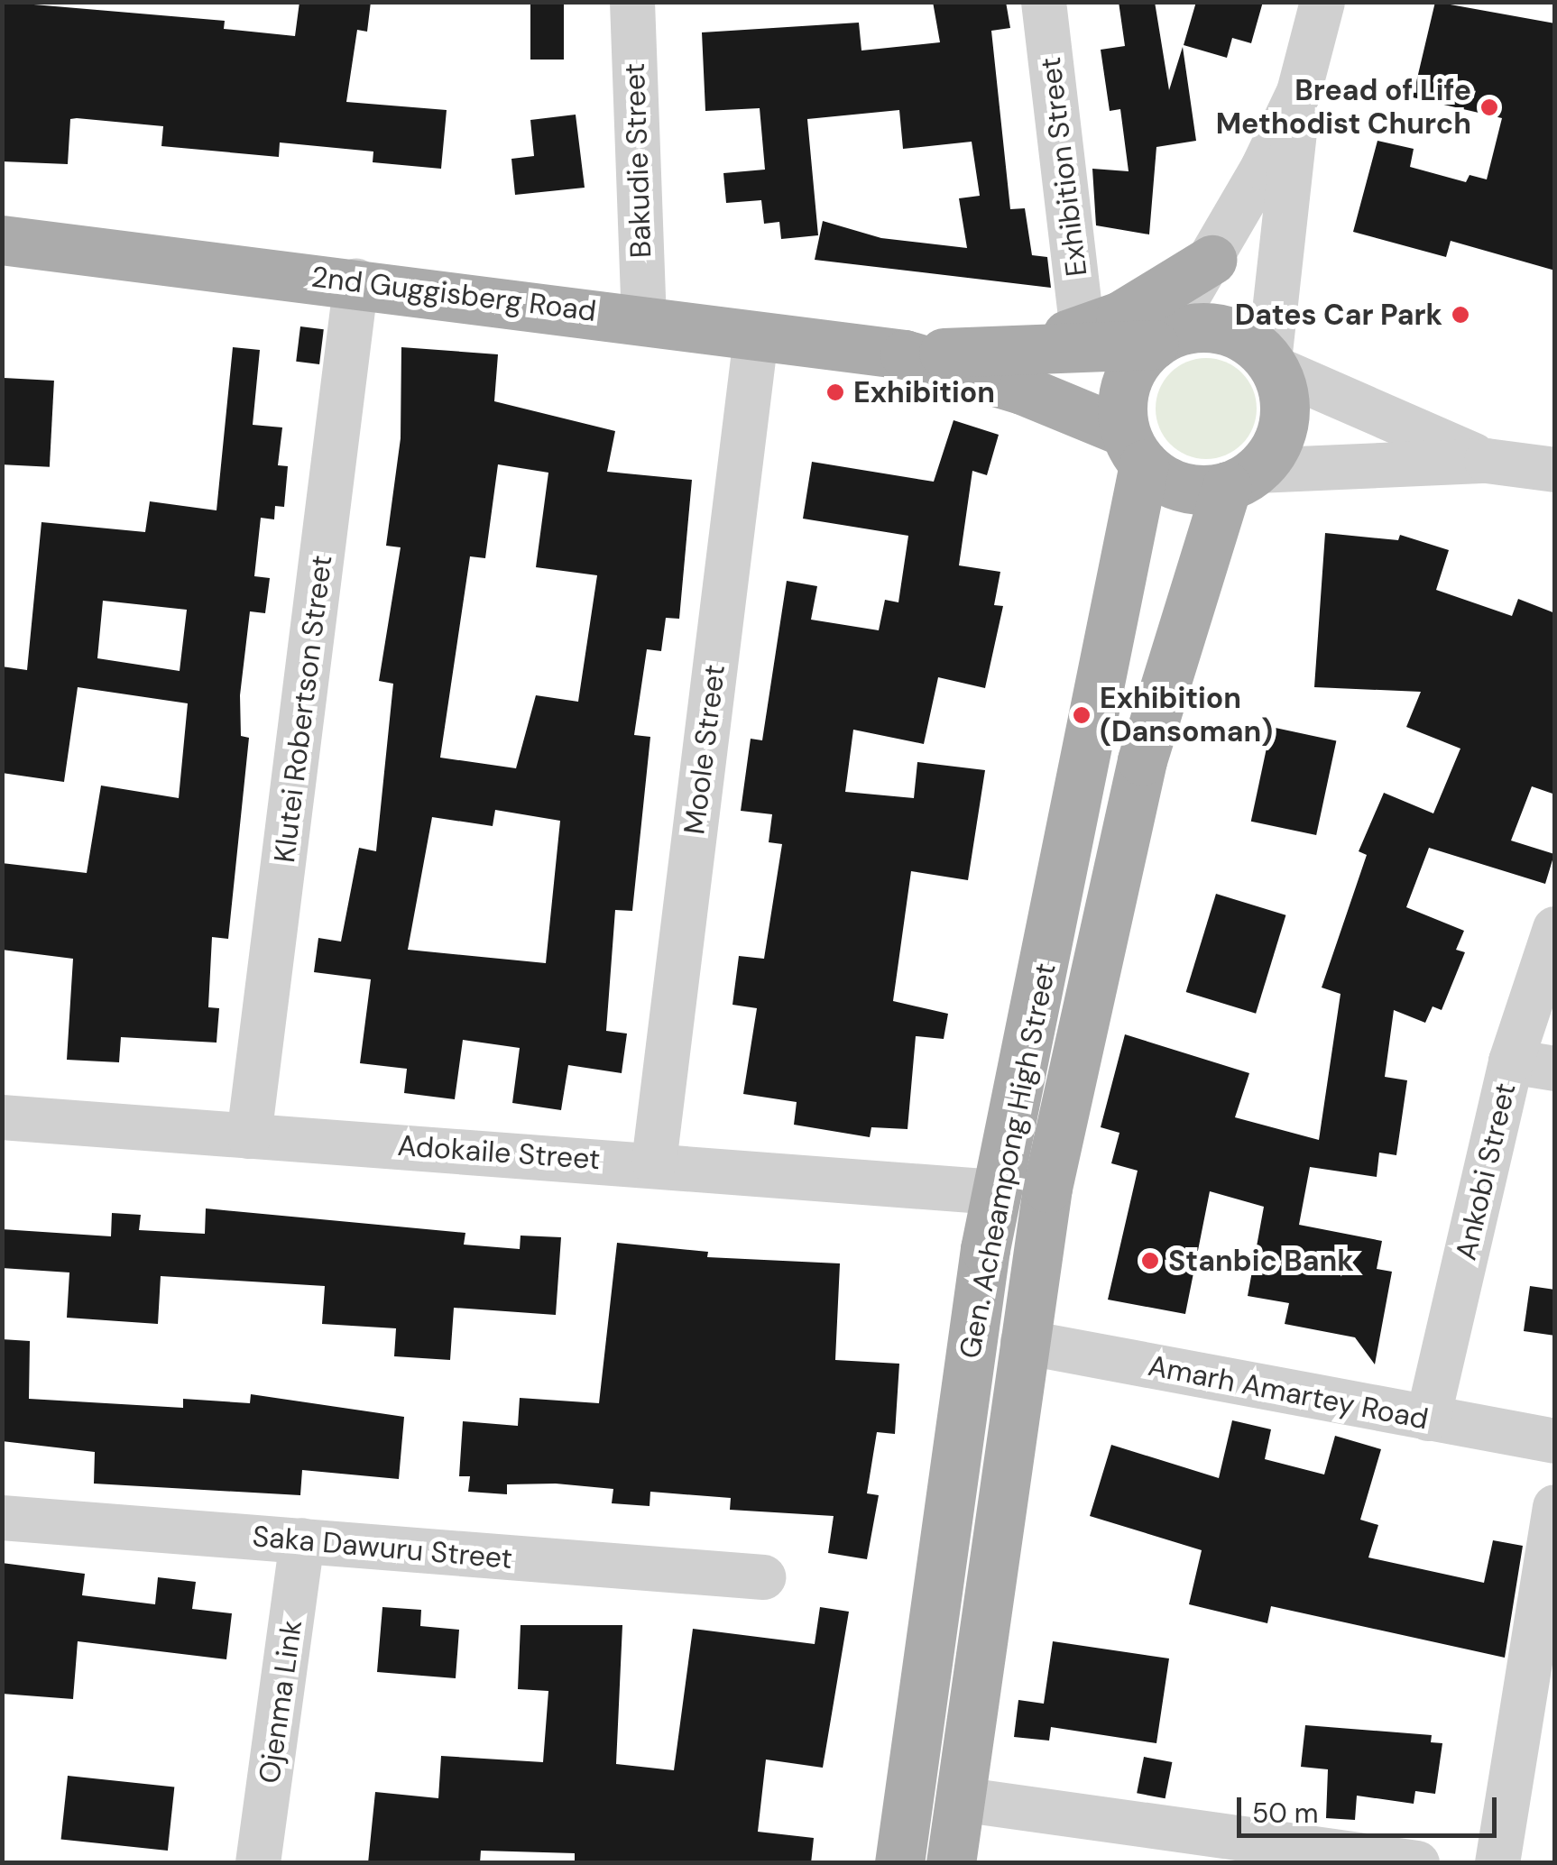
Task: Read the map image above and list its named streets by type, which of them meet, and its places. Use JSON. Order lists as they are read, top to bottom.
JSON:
{
  "streets": {
    "main road": ["2nd Guggisberg Road", "Gen. Acheampong High Street"],
    "street": [
      "Bakudie Street",
      "Exhibition Street",
      "Klutei Robertson Street",
      "Moole Street",
      "Adokaile Street",
      "Ankobi Street",
      "Amarh Amartey Road",
      "Saka Dawuru Street",
      "Ojenma Link"
    ]
  },
  "crossings": [
    ["Bakudie Street", "2nd Guggisberg Road"],
    ["2nd Guggisberg Road", "Klutei Robertson Street"],
    ["2nd Guggisberg Road", "Moole Street"],
    ["2nd Guggisberg Road", "Gen. Acheampong High Street"],
    ["Klutei Robertson Street", "Adokaile Street"],
    ["Moole Street", "Adokaile Street"],
    ["Adokaile Street", "Gen. Acheampong High Street"],
    ["Gen. Acheampong High Street", "Amarh Amartey Road"],
    ["Ankobi Street", "Amarh Amartey Road"],
    ["Saka Dawuru Street", "Ojenma Link"]
  ],
  "places": [
    "Bread of Life Methodist Church",
    "Dates Car Park",
    "Exhibition",
    "Exhibition (Dansoman)",
    "Stanbic Bank"
  ],
  "scale_bar": "50 m"
}
